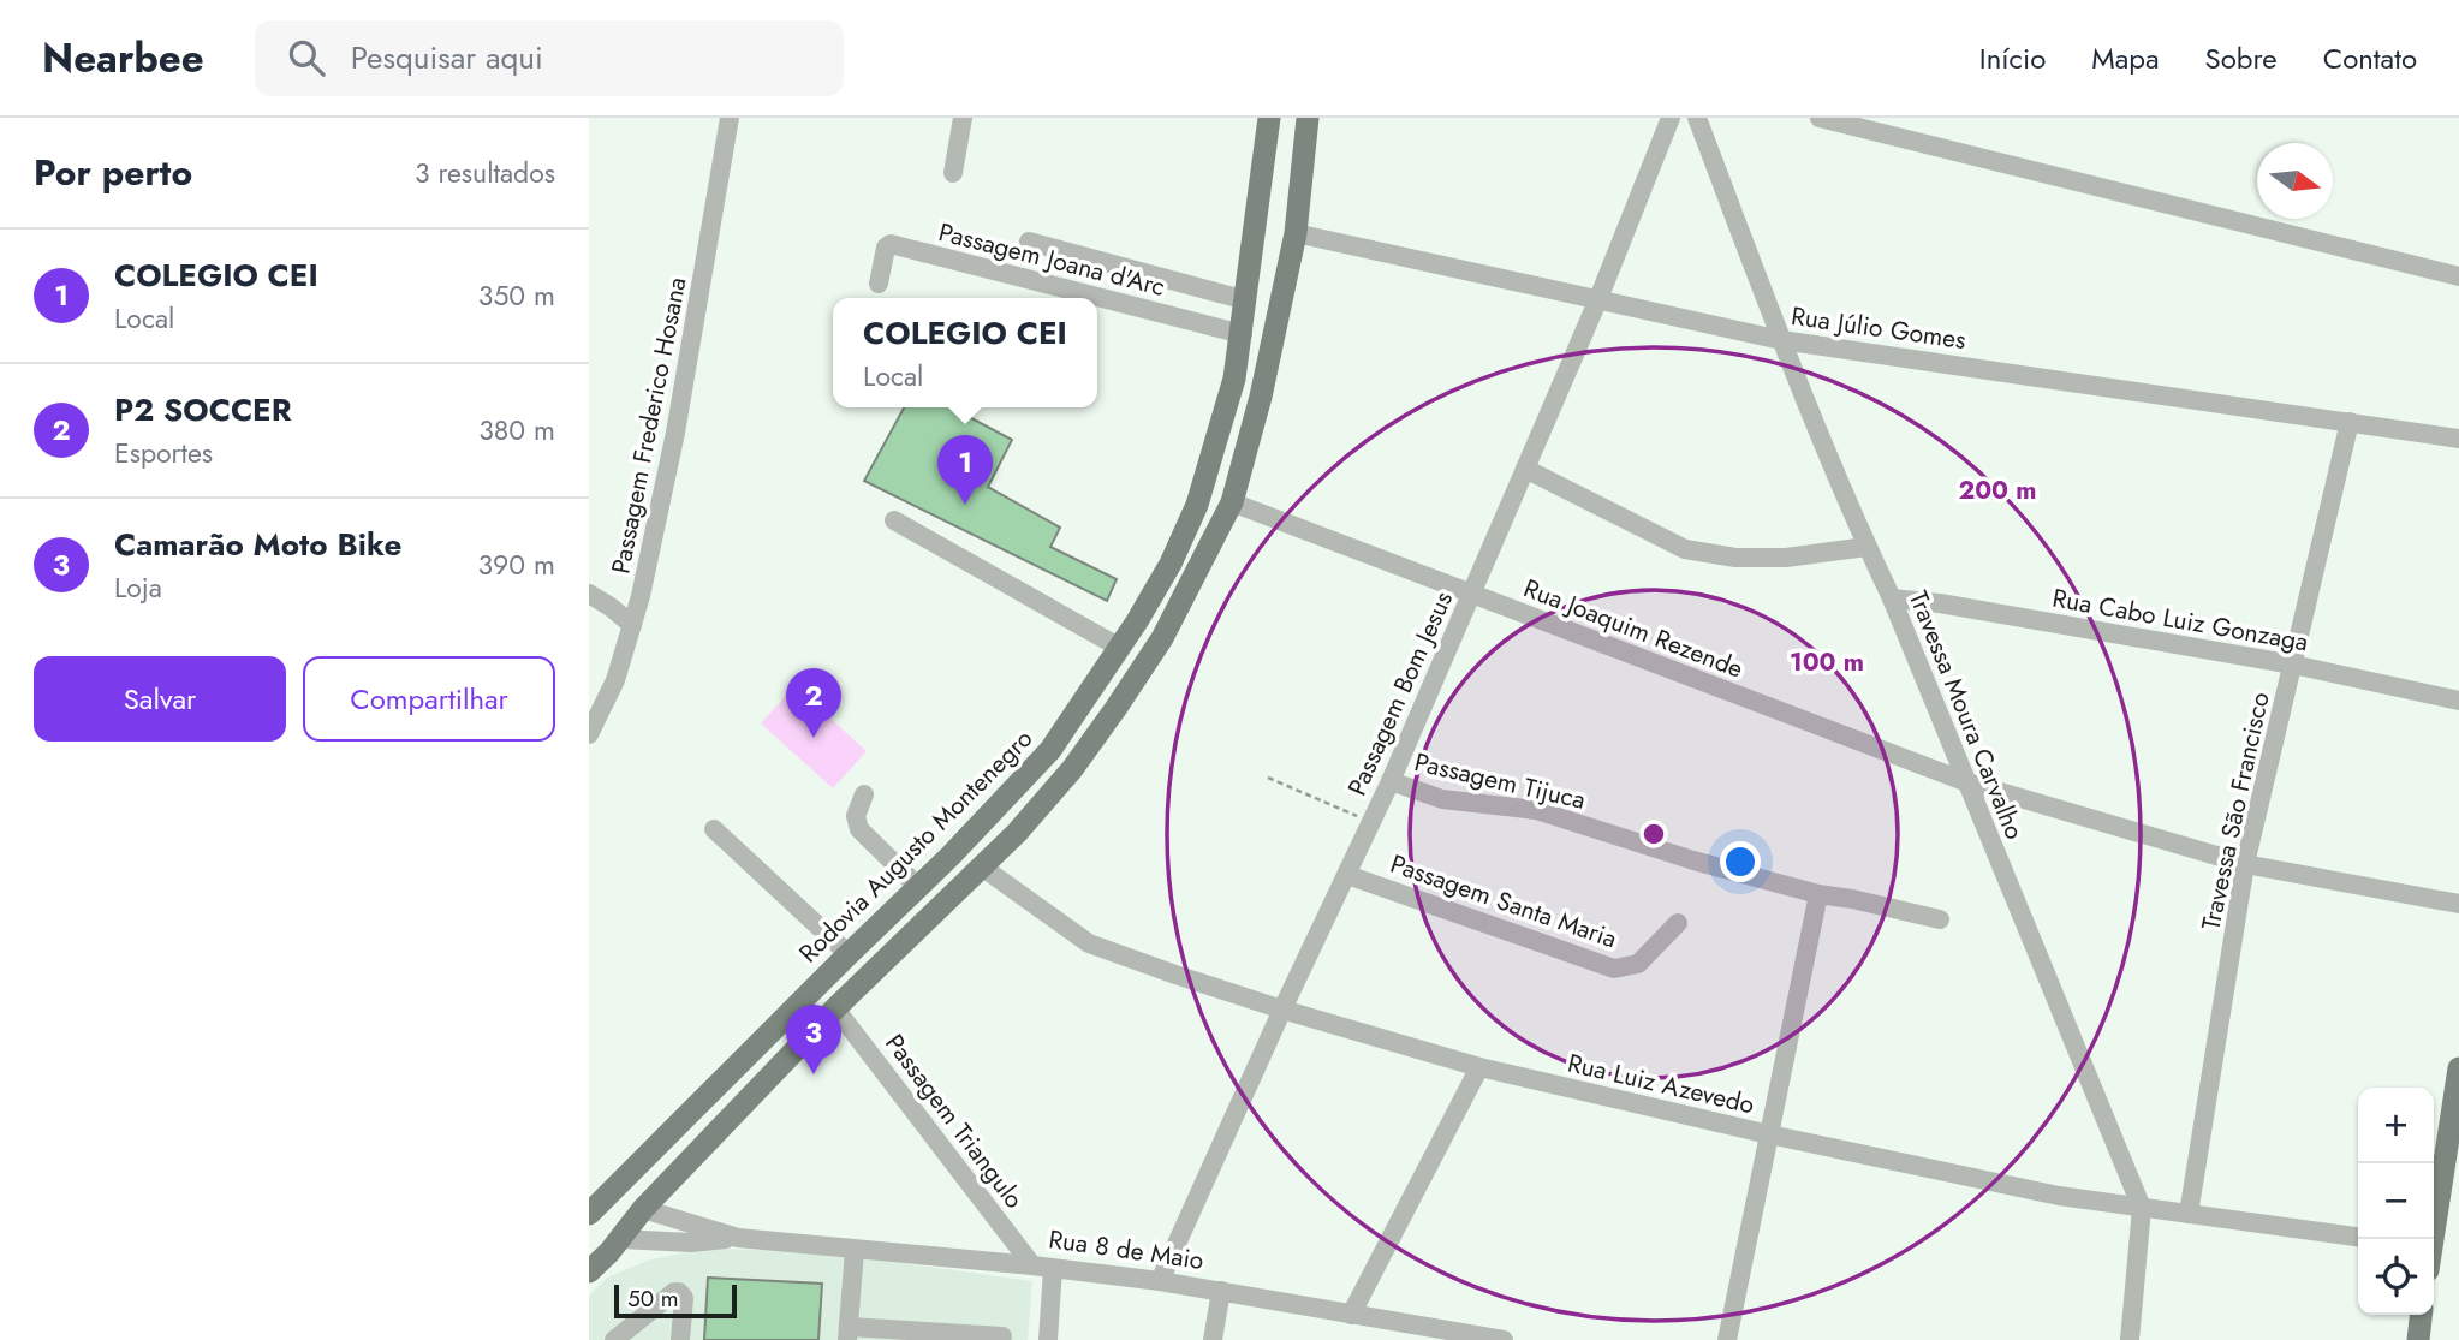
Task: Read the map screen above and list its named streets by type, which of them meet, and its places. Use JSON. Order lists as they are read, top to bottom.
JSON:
{
  "streets": {
    "main road": ["Rodovia Augusto Montenegro", "Rua 8 de Maio"],
    "street": [
      "Passagem Joana d'Arc",
      "Rua Júlio Gomes",
      "Passagem Frederico Hosana",
      "Rua Cabo Luiz Gonzaga",
      "Rua Joaquim Rezende",
      "Passagem Bom Jesus",
      "Travessa Moura Carvalho",
      "Passagem Tijuca",
      "Travessa São Francisco",
      "Passagem Santa Maria",
      "Rua Luiz Azevedo",
      "Passagem Triangulo"
    ]
  },
  "crossings": [
    ["Passagem Joana d'Arc", "Rodovia Augusto Montenegro"],
    ["Rua Júlio Gomes", "Passagem Bom Jesus"],
    ["Rua Júlio Gomes", "Travessa Moura Carvalho"],
    ["Rua Júlio Gomes", "Travessa São Francisco"],
    ["Rua Cabo Luiz Gonzaga", "Travessa Moura Carvalho"],
    ["Rua Cabo Luiz Gonzaga", "Travessa São Francisco"],
    ["Rua Joaquim Rezende", "Passagem Bom Jesus"],
    ["Rua Joaquim Rezende", "Travessa Moura Carvalho"],
    ["Rua Joaquim Rezende", "Travessa São Francisco"],
    ["Passagem Bom Jesus", "Passagem Tijuca"],
    ["Passagem Bom Jesus", "Passagem Santa Maria"],
    ["Passagem Bom Jesus", "Rua Luiz Azevedo"],
    ["Passagem Bom Jesus", "Rua 8 de Maio"],
    ["Travessa Moura Carvalho", "Rua Luiz Azevedo"],
    ["Travessa São Francisco", "Rua Luiz Azevedo"],
    ["Rodovia Augusto Montenegro", "Rua 8 de Maio"],
    ["Passagem Triangulo", "Rua 8 de Maio"]
  ],
  "scale_bar": "50 m",
  "north": "right",
  "page": {
    "header": "Nearbee",
    "search": "Pesquisar aqui",
    "nav": [
      "Início",
      "Mapa",
      "Sobre",
      "Contato"
    ],
    "heading": ["Por perto", "3 resultados"],
    "list": [
      {
        "mark": "1",
        "name": "COLEGIO CEI",
        "note": "Local",
        "value": "350 m"
      },
      {
        "mark": "2",
        "name": "P2 SOCCER",
        "note": "Esportes",
        "value": "380 m"
      },
      {
        "mark": "3",
        "name": "Camarão Moto Bike",
        "note": "Loja",
        "value": "390 m"
      }
    ],
    "popup": ["COLEGIO CEI", "Local"],
    "pins": ["1", "2", "3"],
    "buttons": ["Salvar", "Compartilhar"],
    "map_buttons": ["+", "−"],
    "scale": "50 m"
  },
  "rings": ["200 m", "100 m"]
}
